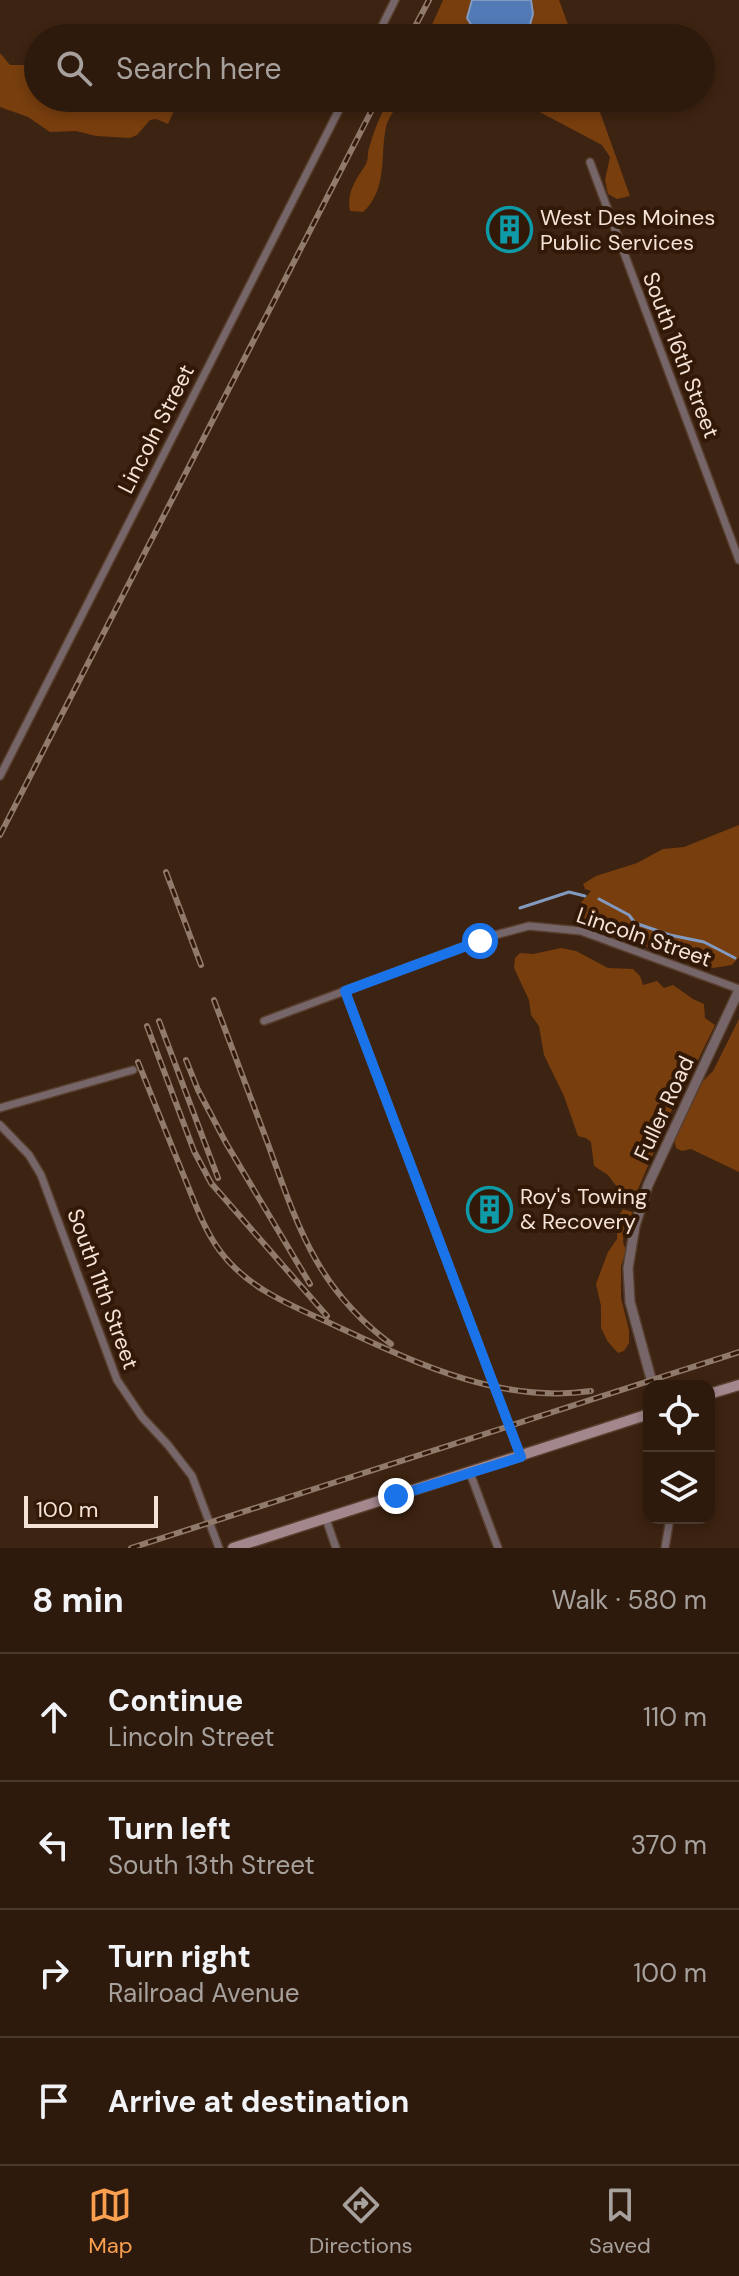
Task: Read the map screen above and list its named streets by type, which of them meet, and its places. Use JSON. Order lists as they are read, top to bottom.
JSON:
{
  "streets": {
    "street": [
      "South 16th Street",
      "Lincoln Street",
      "Fuller Road",
      "South 11th Street"
    ]
  },
  "crossings": [
    ["Lincoln Street", "Fuller Road"]
  ],
  "places": {
    "building": ["West Des Moines Public Services", "Roy's Towing & Recovery"]
  },
  "scale_bar": "100 m",
  "page": {
    "search": "Search here",
    "scale": "100 m",
    "heading": ["8 min", "Walk · 580 m"],
    "list": [
      ["Continue", "Lincoln Street", "110 m"],
      ["Turn left", "South 13th Street", "370 m"],
      ["Turn right", "Railroad Avenue", "100 m"],
      "Arrive at destination"
    ],
    "nav": ["Map", "Directions", "Saved"]
  }
}
